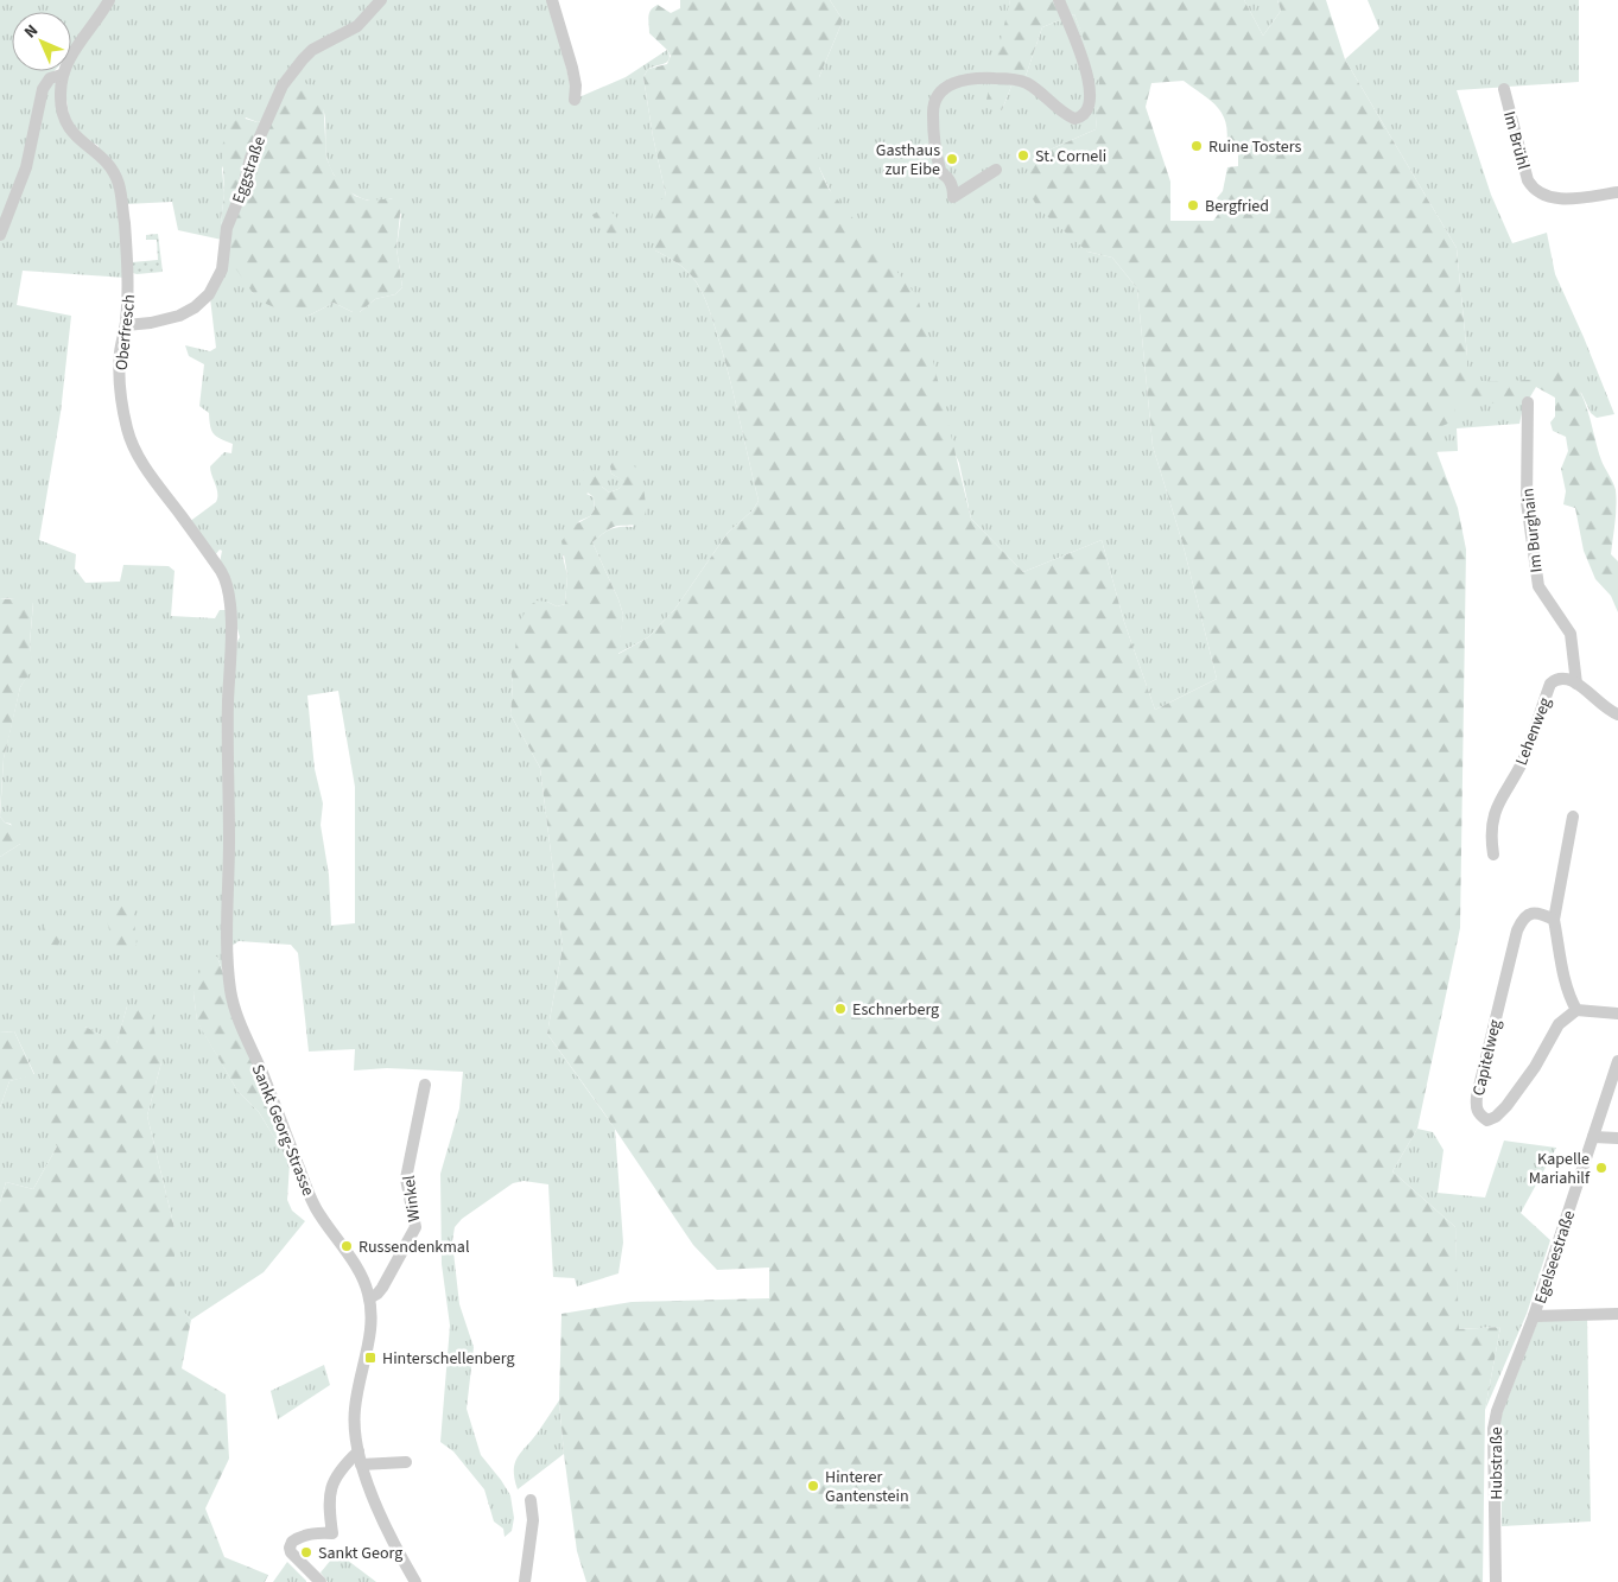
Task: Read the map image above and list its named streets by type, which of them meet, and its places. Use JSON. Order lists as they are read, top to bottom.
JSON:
{
  "streets": {
    "street": [
      "Im Brühl",
      "Eggstraße",
      "Oberfresch",
      "Im Burghain",
      "Lehenweg",
      "Capitelweg",
      "Sankt Georg-Strasse",
      "Winkel",
      "Egelseestraße",
      "Hubstraße"
    ]
  },
  "crossings": [
    ["Eggstraße", "Oberfresch"],
    ["Oberfresch", "Sankt Georg-Strasse"],
    ["Im Burghain", "Lehenweg"],
    ["Sankt Georg-Strasse", "Winkel"],
    ["Egelseestraße", "Hubstraße"]
  ],
  "places": {
    "other": [
      "Ruine Tosters",
      "St. Corneli",
      "Gasthaus zur Eibe",
      "Bergfried",
      "Eschnerberg",
      "Kapelle Mariahilf",
      "Russendenkmal",
      "Hinterer Gantenstein",
      "Sankt Georg"
    ],
    "transit": ["Hinterschellenberg"]
  },
  "north": "top left"
}
